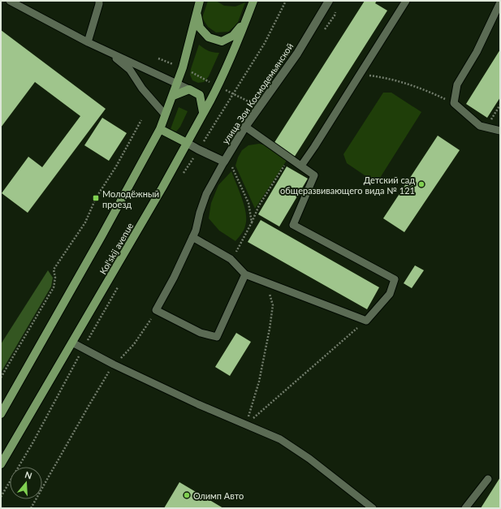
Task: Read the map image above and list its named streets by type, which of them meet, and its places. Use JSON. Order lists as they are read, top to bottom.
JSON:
{
  "streets": {
    "main road": ["Kol'skij avenue"],
    "street": ["улица Зои Космодемьянской"]
  },
  "places": {
    "other": ["Детский сад общеразвивающего вида № 121", "Олимп Авто"],
    "transit": ["Молодёжный проезд"]
  },
  "north": "top"
}
